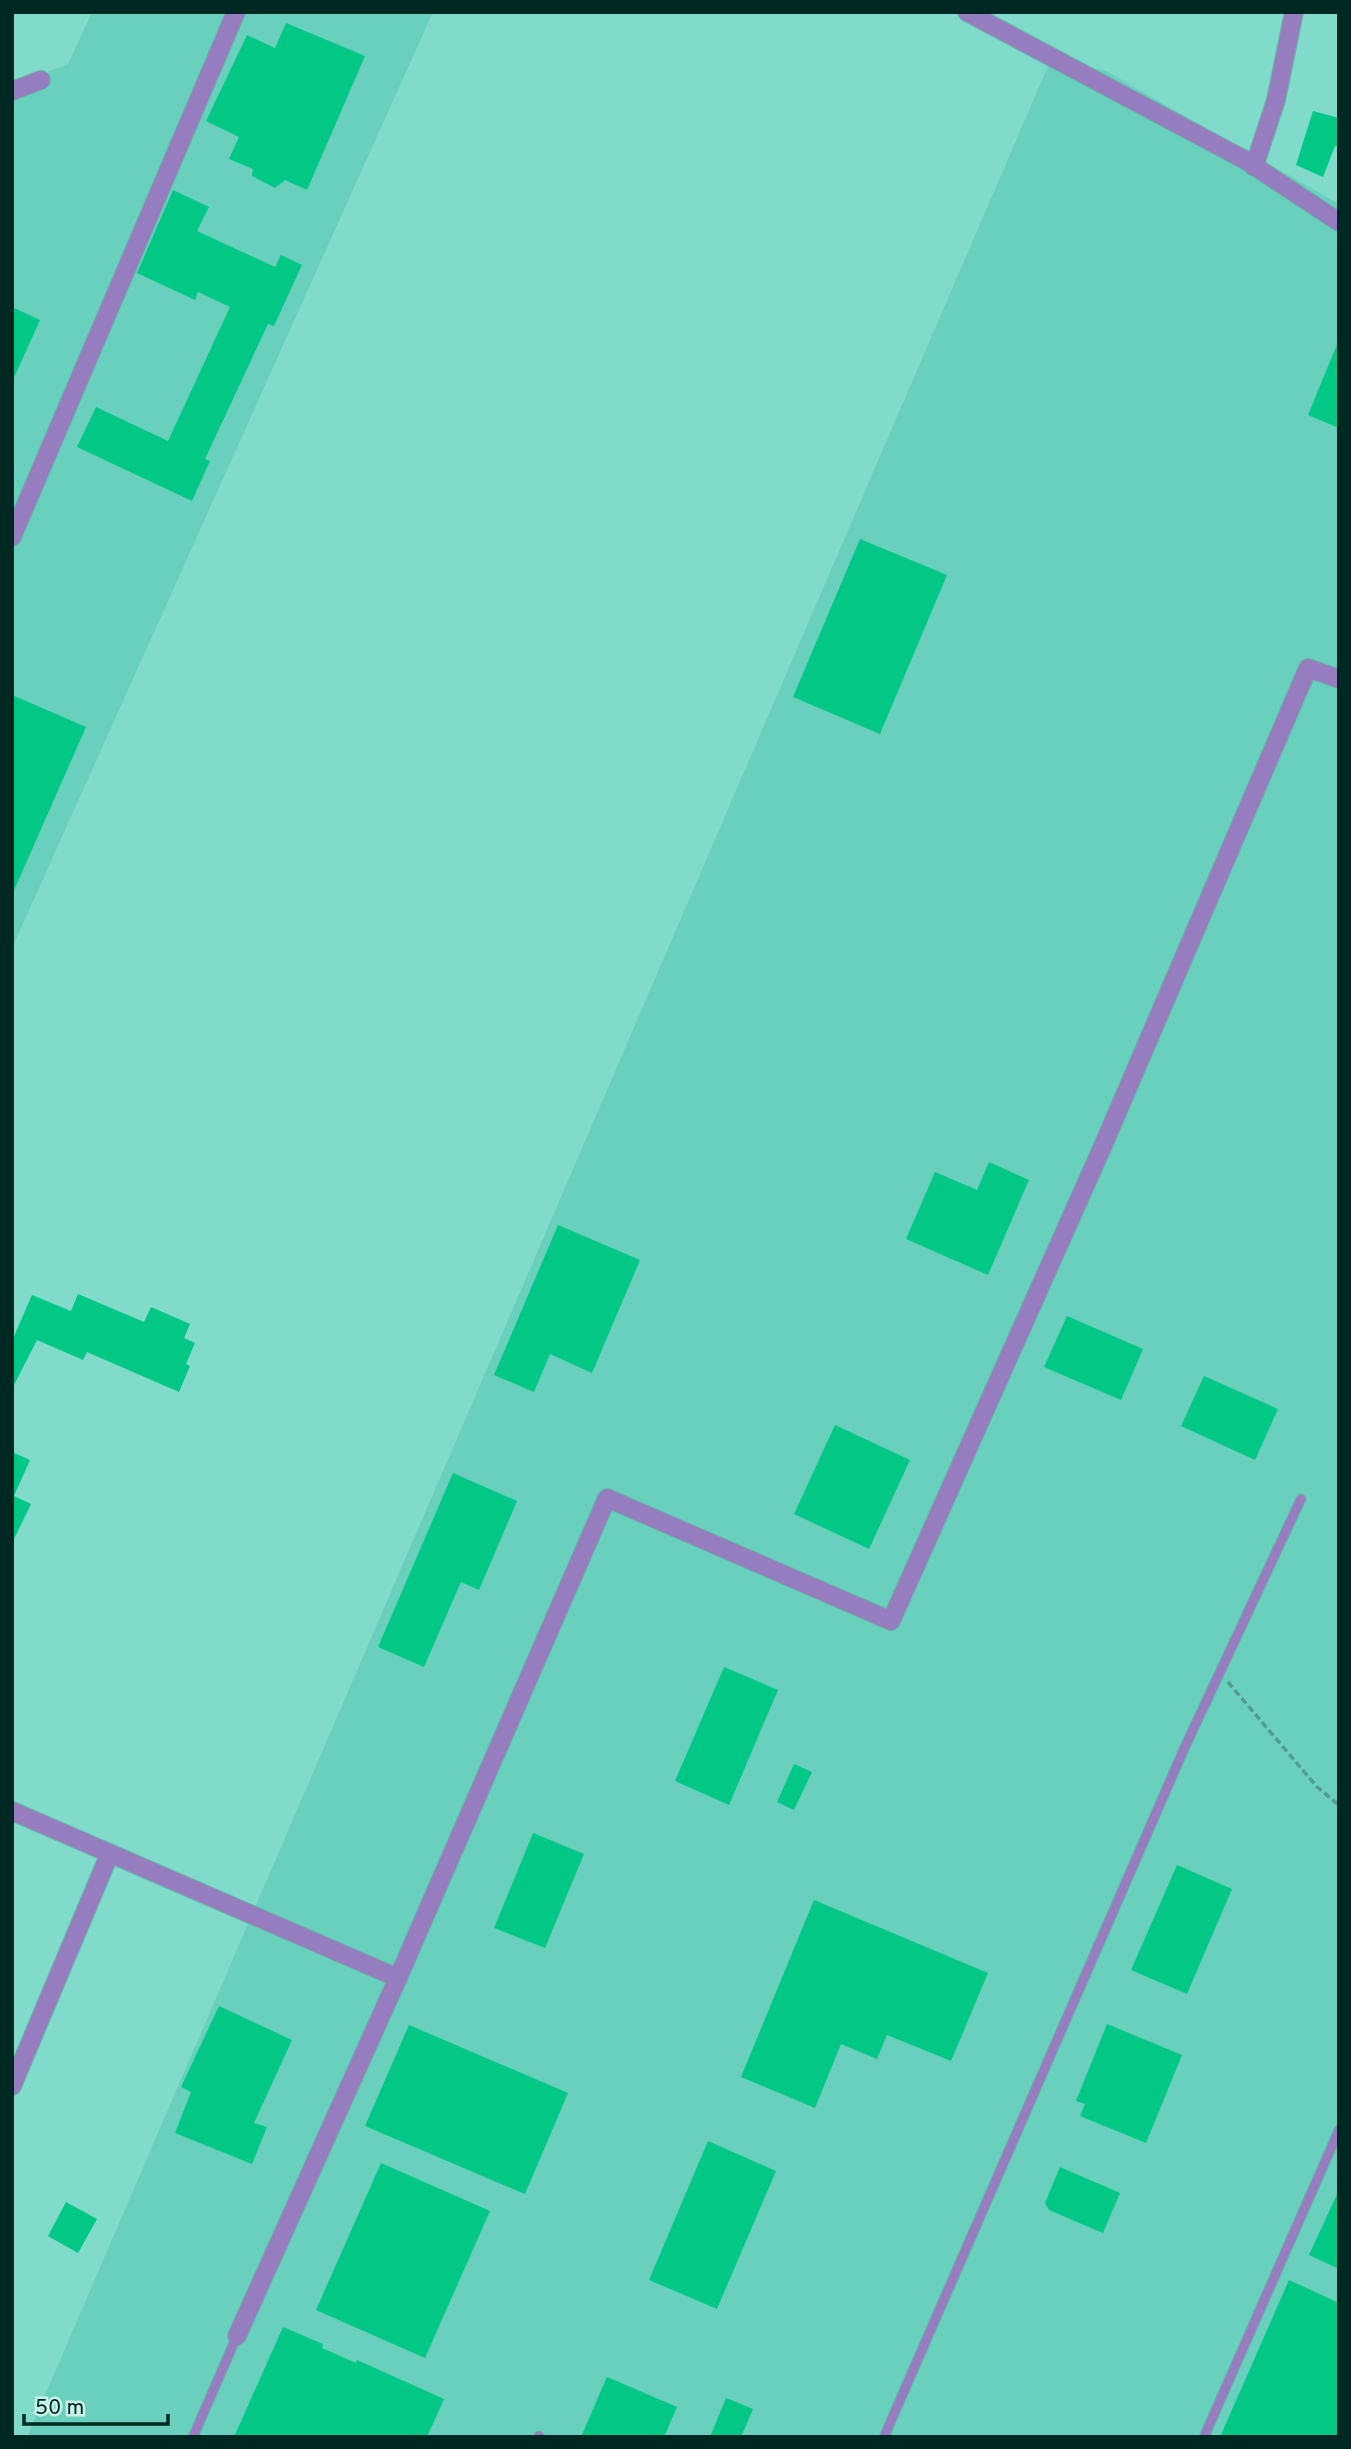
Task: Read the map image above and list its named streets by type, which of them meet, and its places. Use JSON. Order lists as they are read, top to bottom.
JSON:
{
  "scale_bar": "50 m"
}
